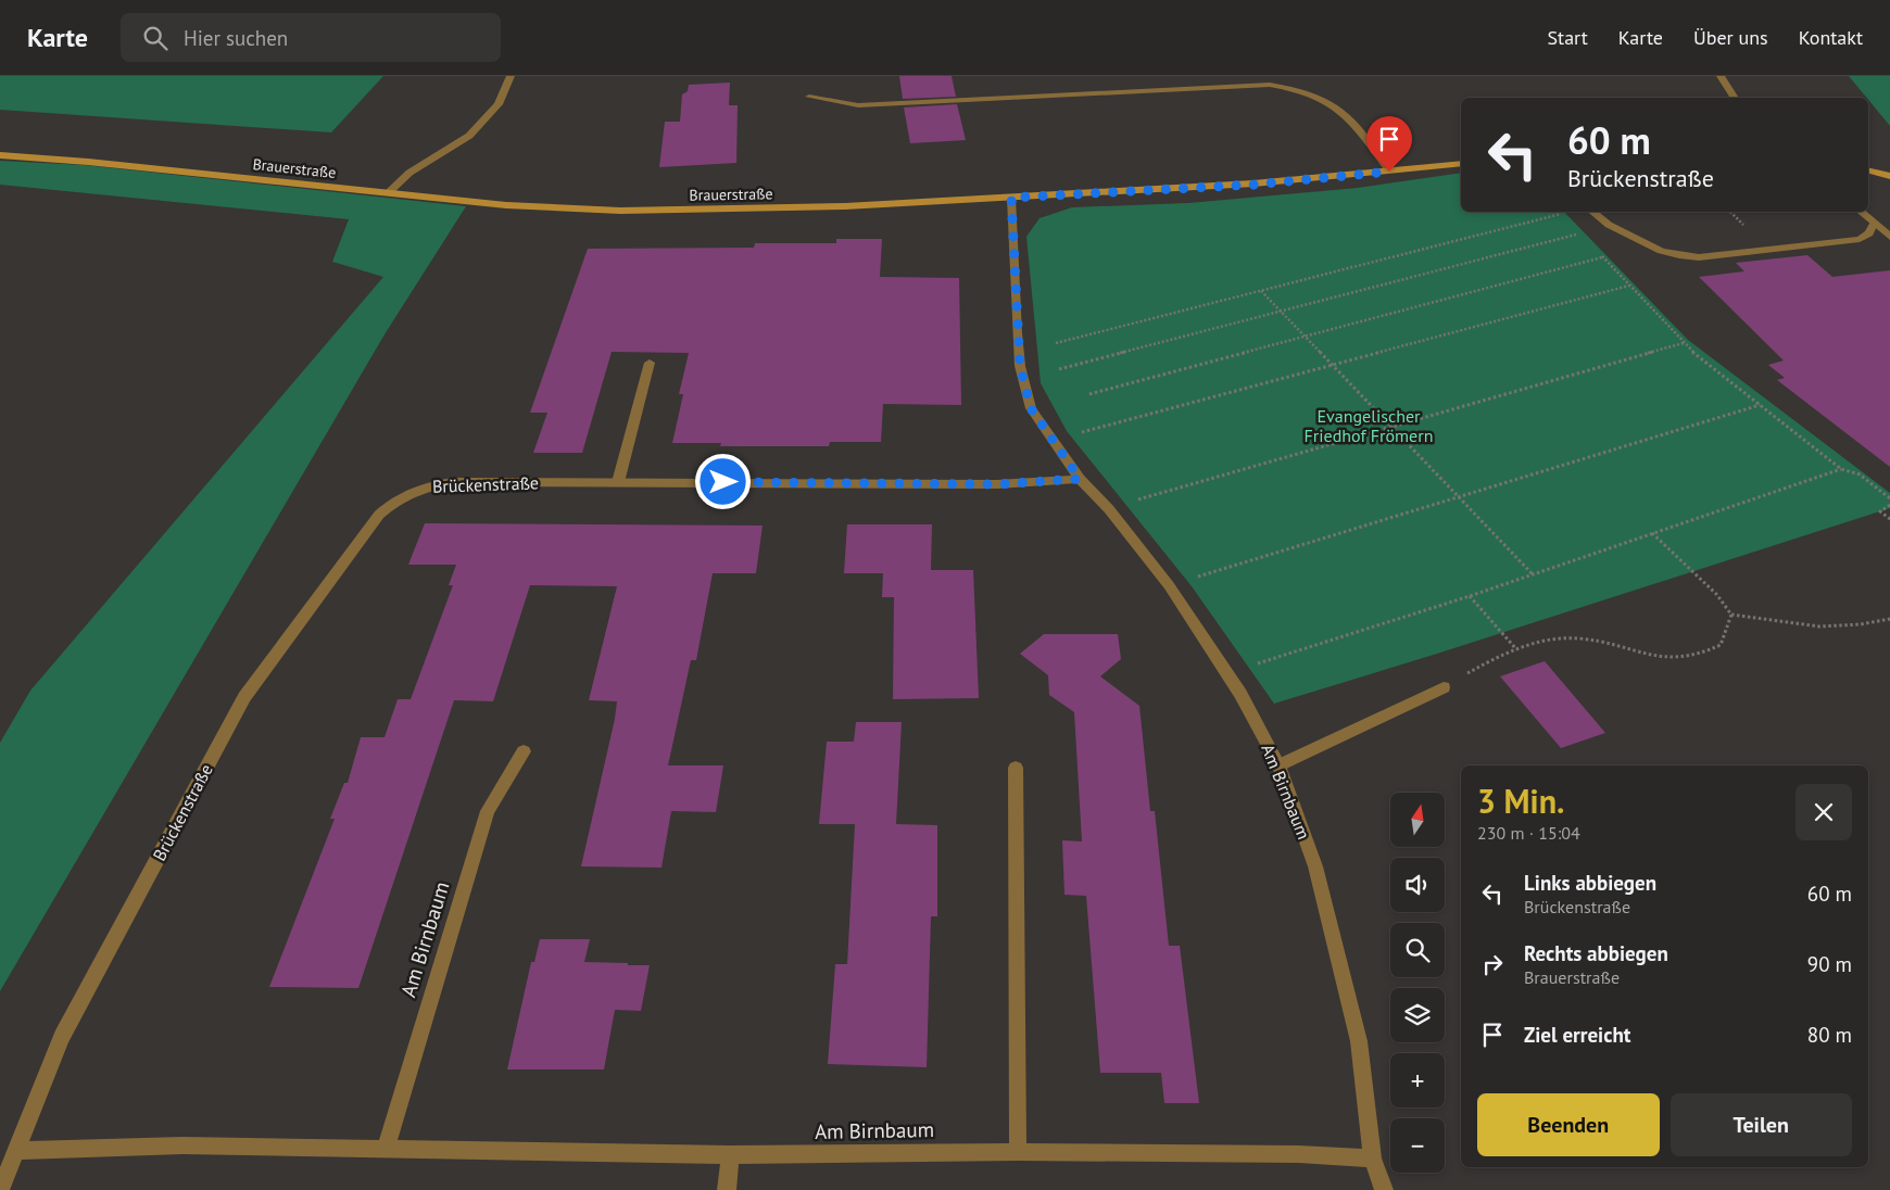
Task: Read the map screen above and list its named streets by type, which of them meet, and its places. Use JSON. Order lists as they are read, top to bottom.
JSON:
{
  "streets": {
    "main road": ["Brauerstraße"],
    "street": ["Brückenstraße", "Am Birnbaum"]
  },
  "crossings": [
    ["Brückenstraße", "Am Birnbaum"]
  ],
  "parks": ["Evangelischer Friedhof Frömern"],
  "north": "top",
  "page": {
    "header": "Karte",
    "search": "Hier suchen",
    "nav": [
      "Start",
      "Karte",
      "Über uns",
      "Kontakt"
    ],
    "turn": ["60 m", "Brückenstraße"],
    "heading": ["3 Min.", "230 m · 15:04"],
    "map_buttons": ["+", "−"],
    "list": [
      {
        "name": "Links abbiegen",
        "note": "Brückenstraße",
        "value": "60 m"
      },
      {
        "name": "Rechts abbiegen",
        "note": "Brauerstraße",
        "value": "90 m"
      },
      {
        "name": "Ziel erreicht",
        "value": "80 m"
      }
    ],
    "buttons": ["Beenden", "Teilen"]
  }
}
